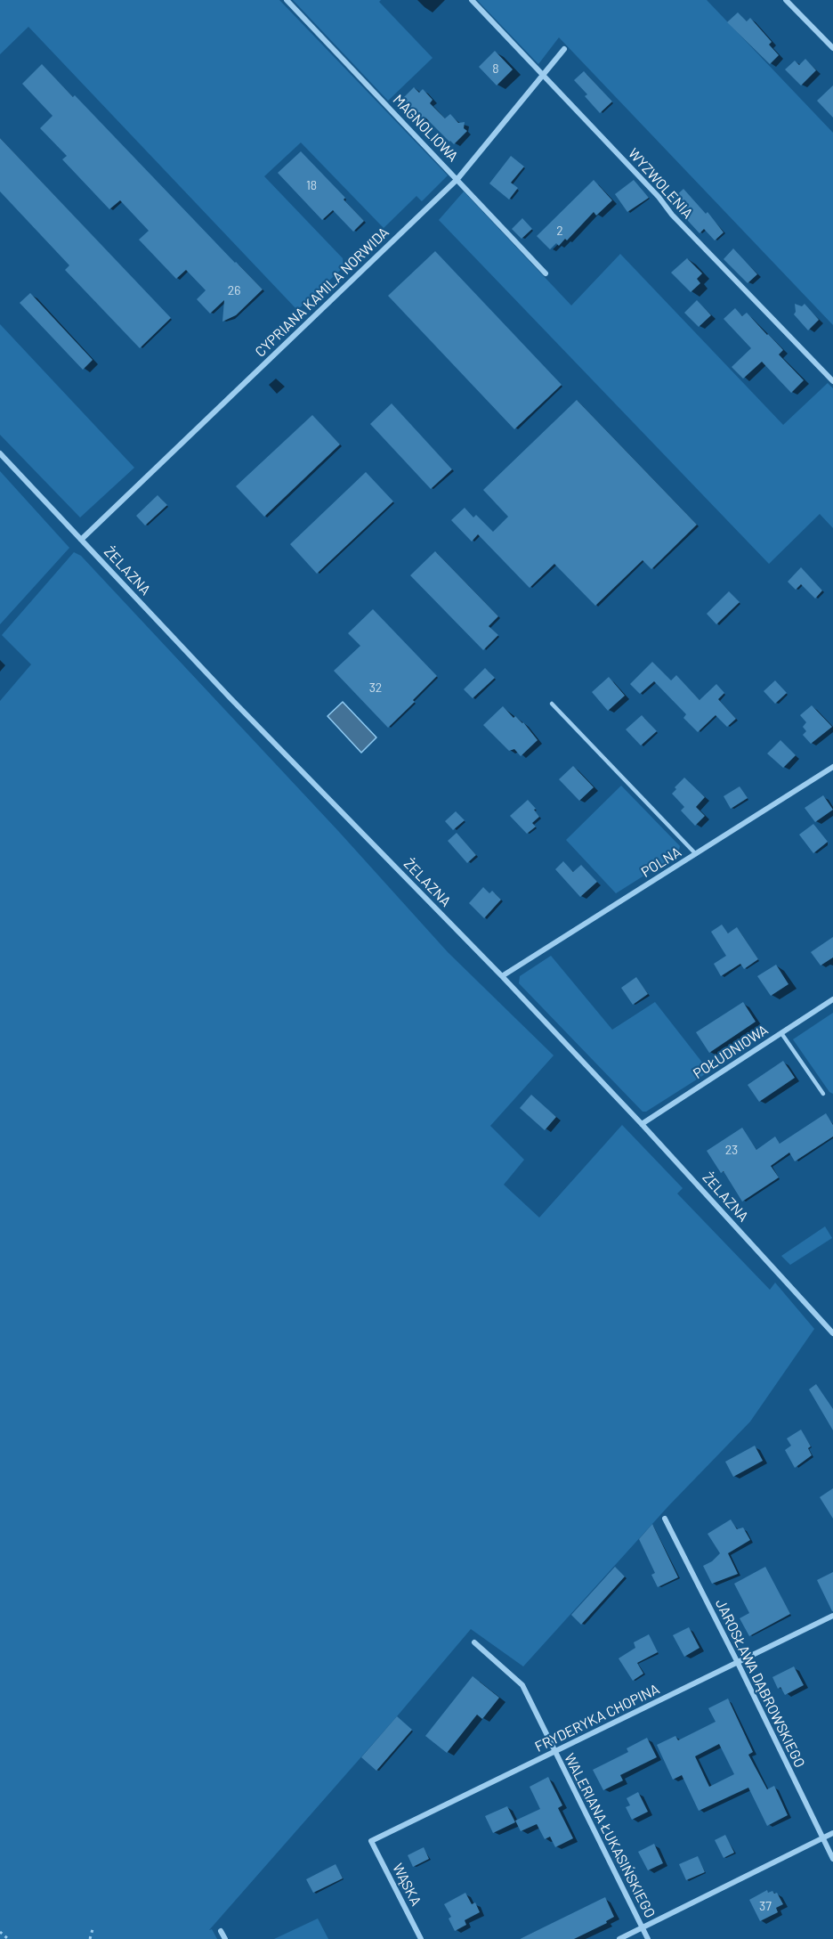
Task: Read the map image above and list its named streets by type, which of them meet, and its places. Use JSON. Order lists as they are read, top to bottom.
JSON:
{
  "streets": {
    "street": [
      "MAGNOLIOWA",
      "WYZWOLENIA",
      "CYPRIANA KAMILA NORWIDA",
      "ŻELAZNA",
      "POLNA",
      "POŁUDNIOWA",
      "JAROSŁAWA DĄBROWSKIEGO",
      "FRYDERYKA CHOPINA",
      "WALERIANA ŁUKASIŃSKIEGO",
      "WĄSKA"
    ]
  },
  "crossings": [
    ["MAGNOLIOWA", "CYPRIANA KAMILA NORWIDA"],
    ["WYZWOLENIA", "CYPRIANA KAMILA NORWIDA"],
    ["CYPRIANA KAMILA NORWIDA", "ŻELAZNA"],
    ["ŻELAZNA", "POLNA"],
    ["ŻELAZNA", "POŁUDNIOWA"],
    ["JAROSŁAWA DĄBROWSKIEGO", "FRYDERYKA CHOPINA"],
    ["FRYDERYKA CHOPINA", "WALERIANA ŁUKASIŃSKIEGO"],
    ["FRYDERYKA CHOPINA", "WĄSKA"]
  ],
  "house_numbers": [
    "8",
    "18",
    "2",
    "26",
    "32",
    "23",
    "37"
  ]
}
